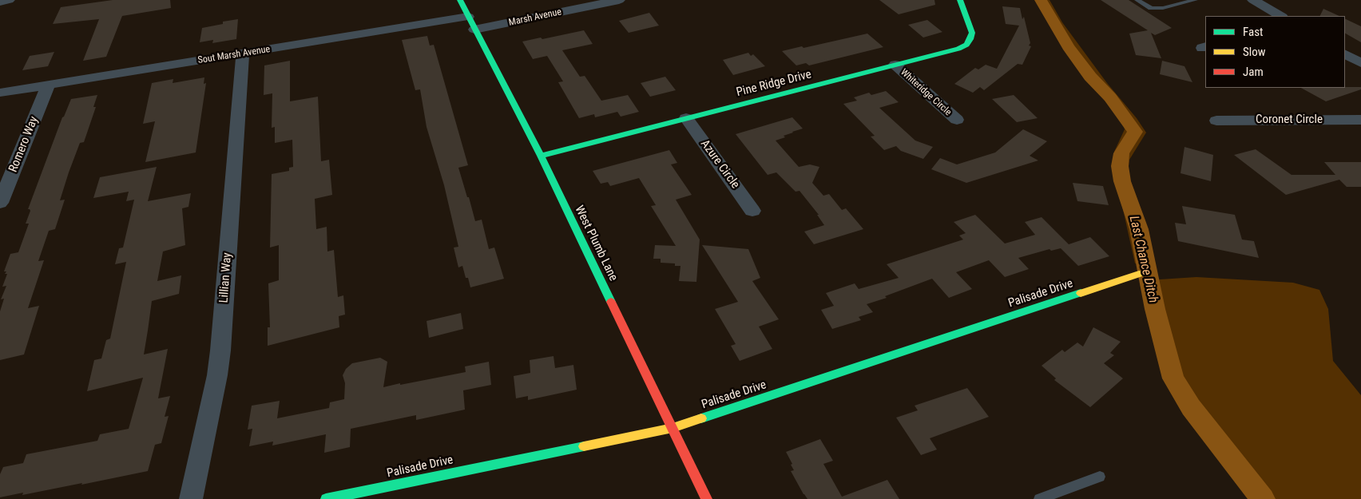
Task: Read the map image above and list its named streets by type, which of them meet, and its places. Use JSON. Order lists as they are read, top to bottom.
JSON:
{
  "streets": {
    "street": [
      "Marsh Avenue",
      "Sout Marsh Avenue",
      "Pine Ridge Drive",
      "Whiteridge Circle",
      "Coronet Circle",
      "Romero Way",
      "Azure Circle",
      "West Plumb Lane",
      "Lillian Way",
      "Palisade Drive"
    ]
  },
  "crossings": [
    ["Marsh Avenue", "West Plumb Lane"],
    ["Sout Marsh Avenue", "Romero Way"],
    ["Sout Marsh Avenue", "West Plumb Lane"],
    ["Sout Marsh Avenue", "Lillian Way"],
    ["Pine Ridge Drive", "Whiteridge Circle"],
    ["Pine Ridge Drive", "Azure Circle"],
    ["Pine Ridge Drive", "West Plumb Lane"],
    ["West Plumb Lane", "Palisade Drive"]
  ],
  "water": ["Last Chance Ditch"],
  "legend": ["Fast", "Slow", "Jam"]
}
